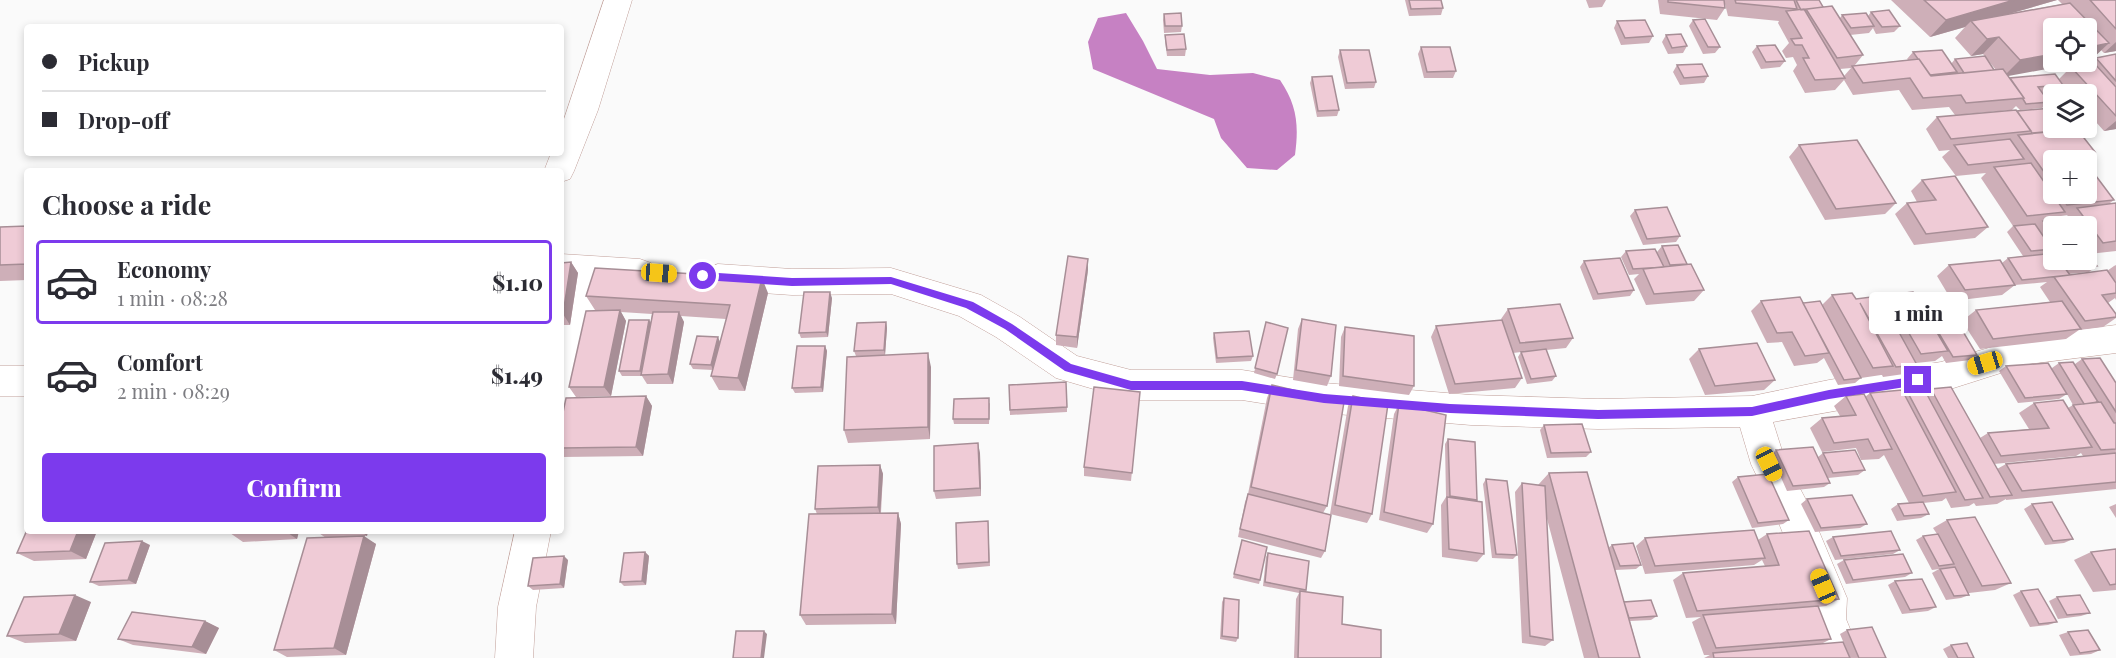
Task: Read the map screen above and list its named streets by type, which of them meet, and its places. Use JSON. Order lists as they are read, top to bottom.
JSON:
{
  "page": {
    "map_buttons": ["+", "−"],
    "banner": ["Pickup", "Drop-off"],
    "heading": "Choose a ride",
    "list": [
      {
        "name": "Economy",
        "note": "1 min · 08:28",
        "value": "$1.10"
      },
      {
        "name": "Comfort",
        "note": "2 min · 08:29",
        "value": "$1.49"
      }
    ],
    "bubble": "1 min",
    "buttons": "Confirm"
  }
}
